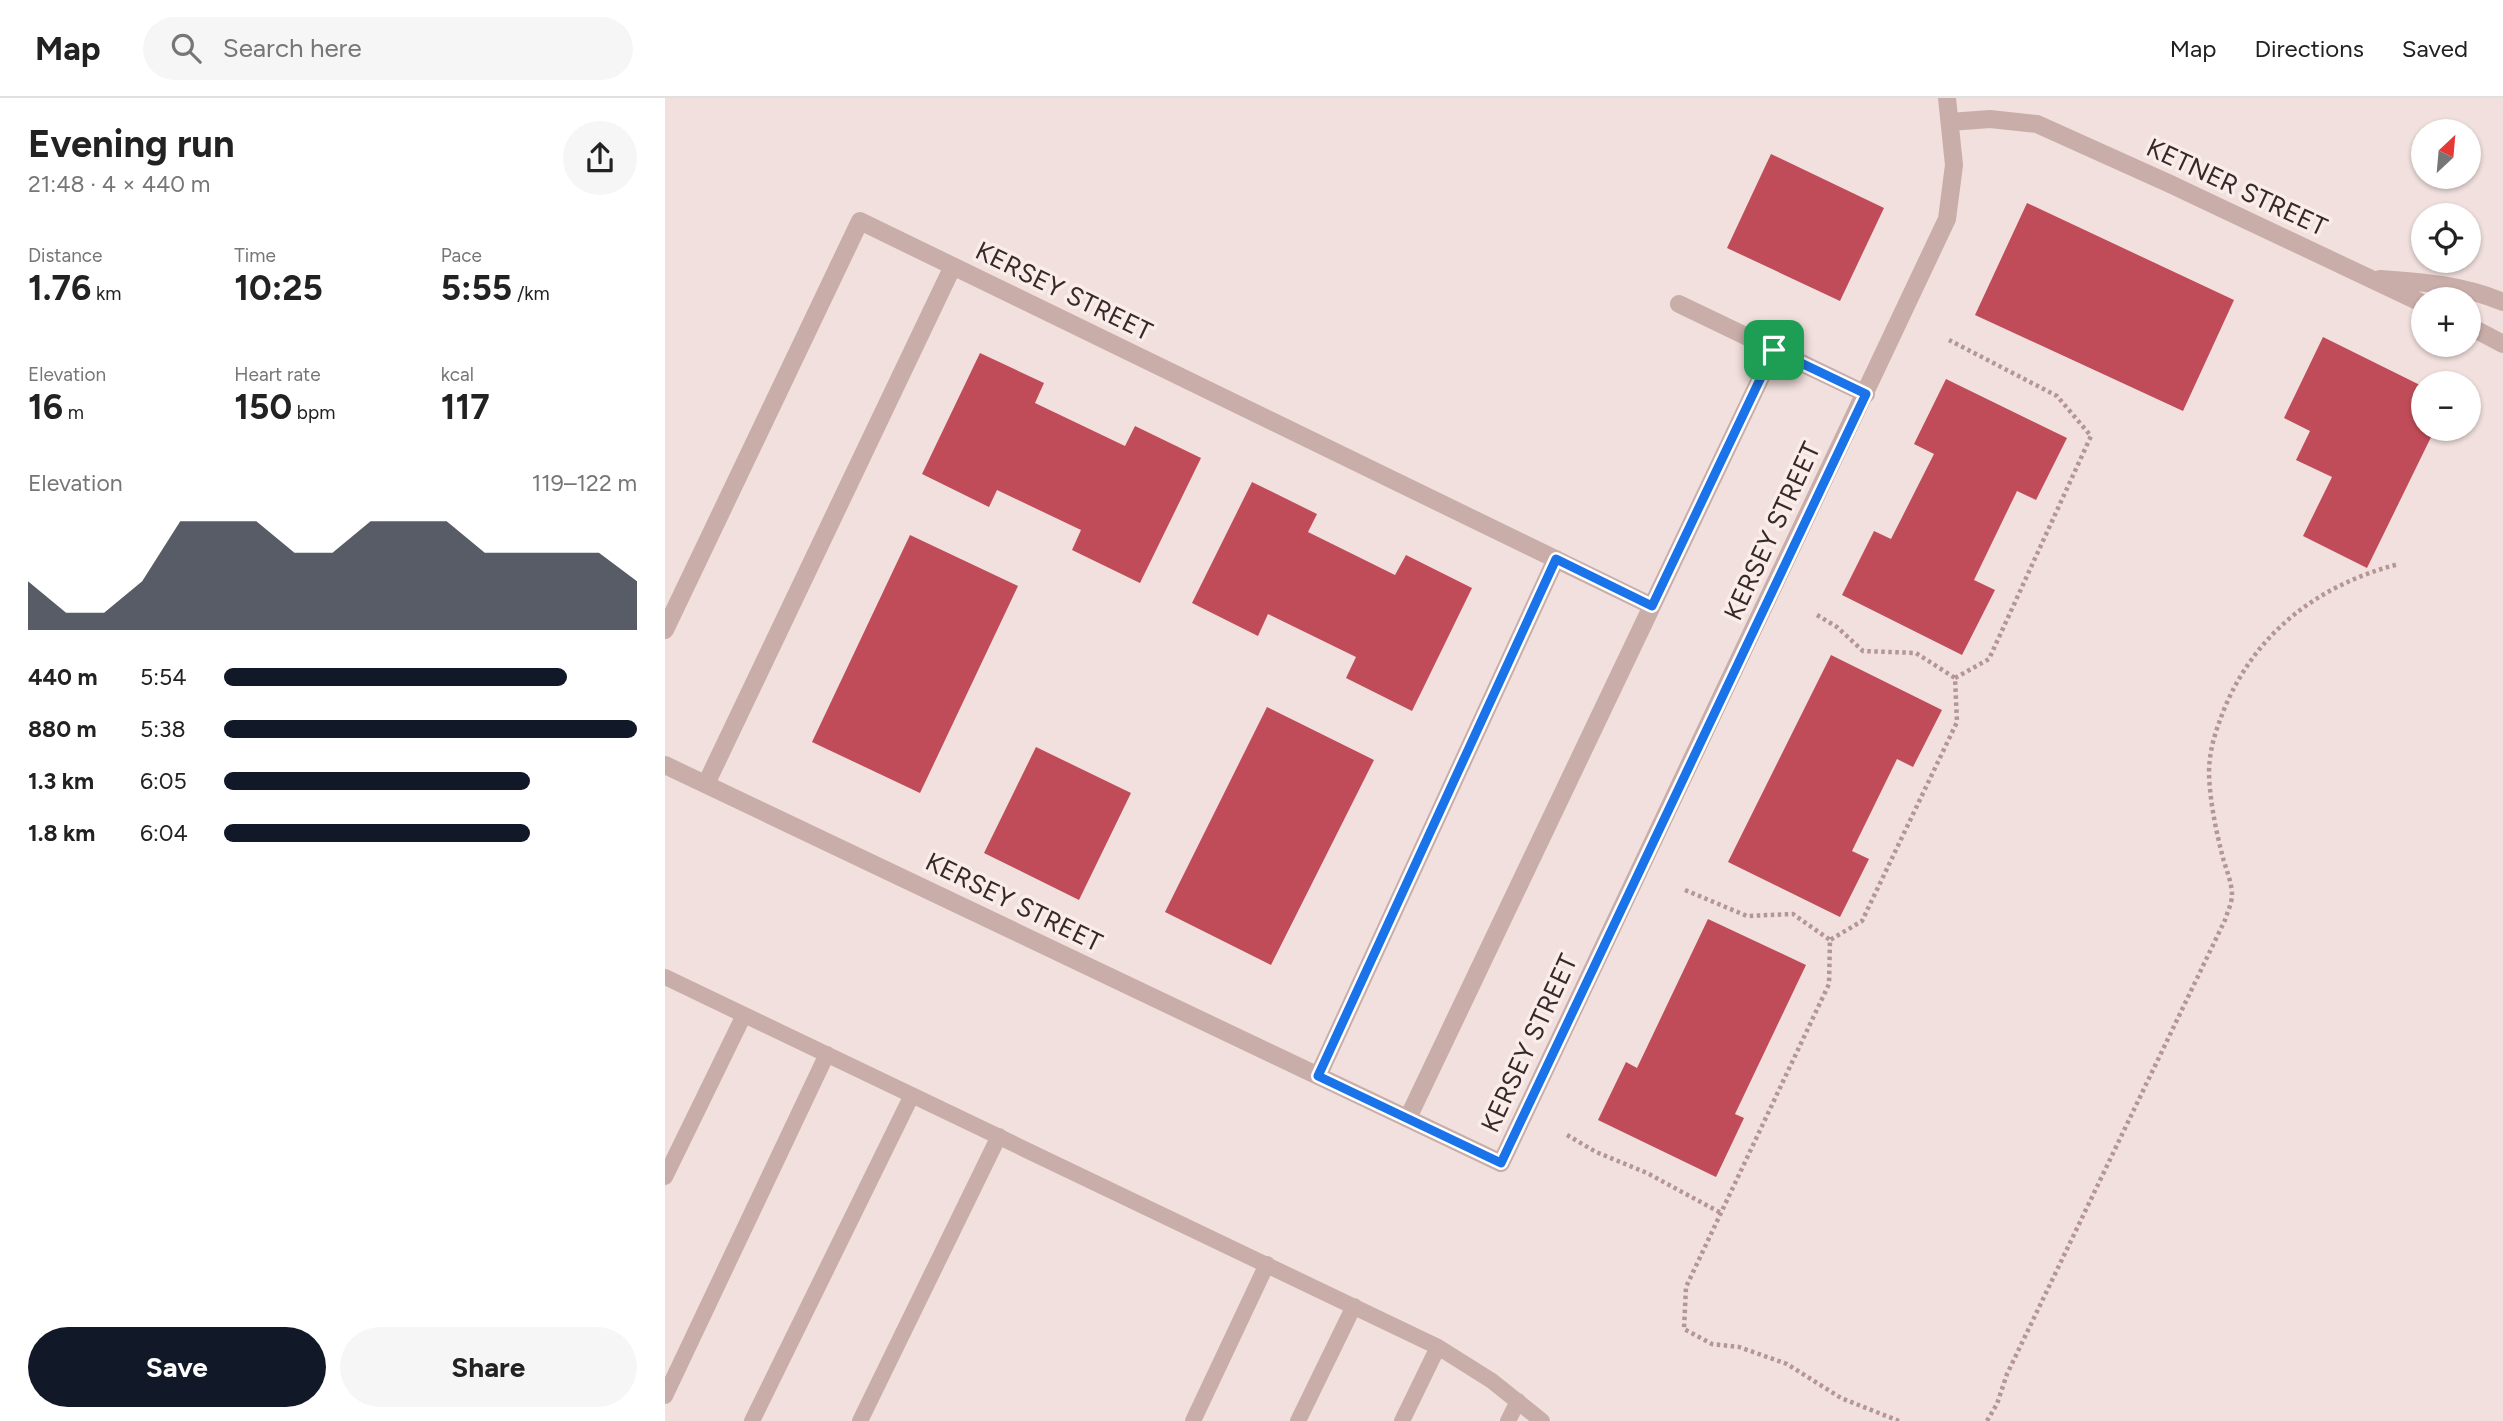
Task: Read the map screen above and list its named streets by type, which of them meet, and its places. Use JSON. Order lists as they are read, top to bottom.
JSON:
{
  "streets": {
    "street": ["KETNER STREET", "KERSEY STREET"]
  },
  "crossings": [
    ["KETNER STREET", "KERSEY STREET"]
  ],
  "north": "top right",
  "page": {
    "header": "Map",
    "search": "Search here",
    "nav": ["Map", "Directions", "Saved"],
    "heading": ["Evening run", "21:48 · 4 × 440 m"],
    "map_buttons": ["+", "−"],
    "stats": [
      ["Distance", "1.76 km"],
      ["Time", "10:25"],
      ["Pace", "5:55 /km"],
      ["Elevation", "16 m"],
      ["Heart rate", "150 bpm"],
      ["kcal", "117"]
    ],
    "chart": ["Elevation", "119–122 m"],
    "list": [
      {
        "name": "440 m",
        "note": "5:54"
      },
      {
        "name": "880 m",
        "note": "5:38"
      },
      {
        "name": "1.3 km",
        "note": "6:05"
      },
      {
        "name": "1.8 km",
        "note": "6:04"
      }
    ],
    "buttons": ["Save", "Share"]
  }
}
